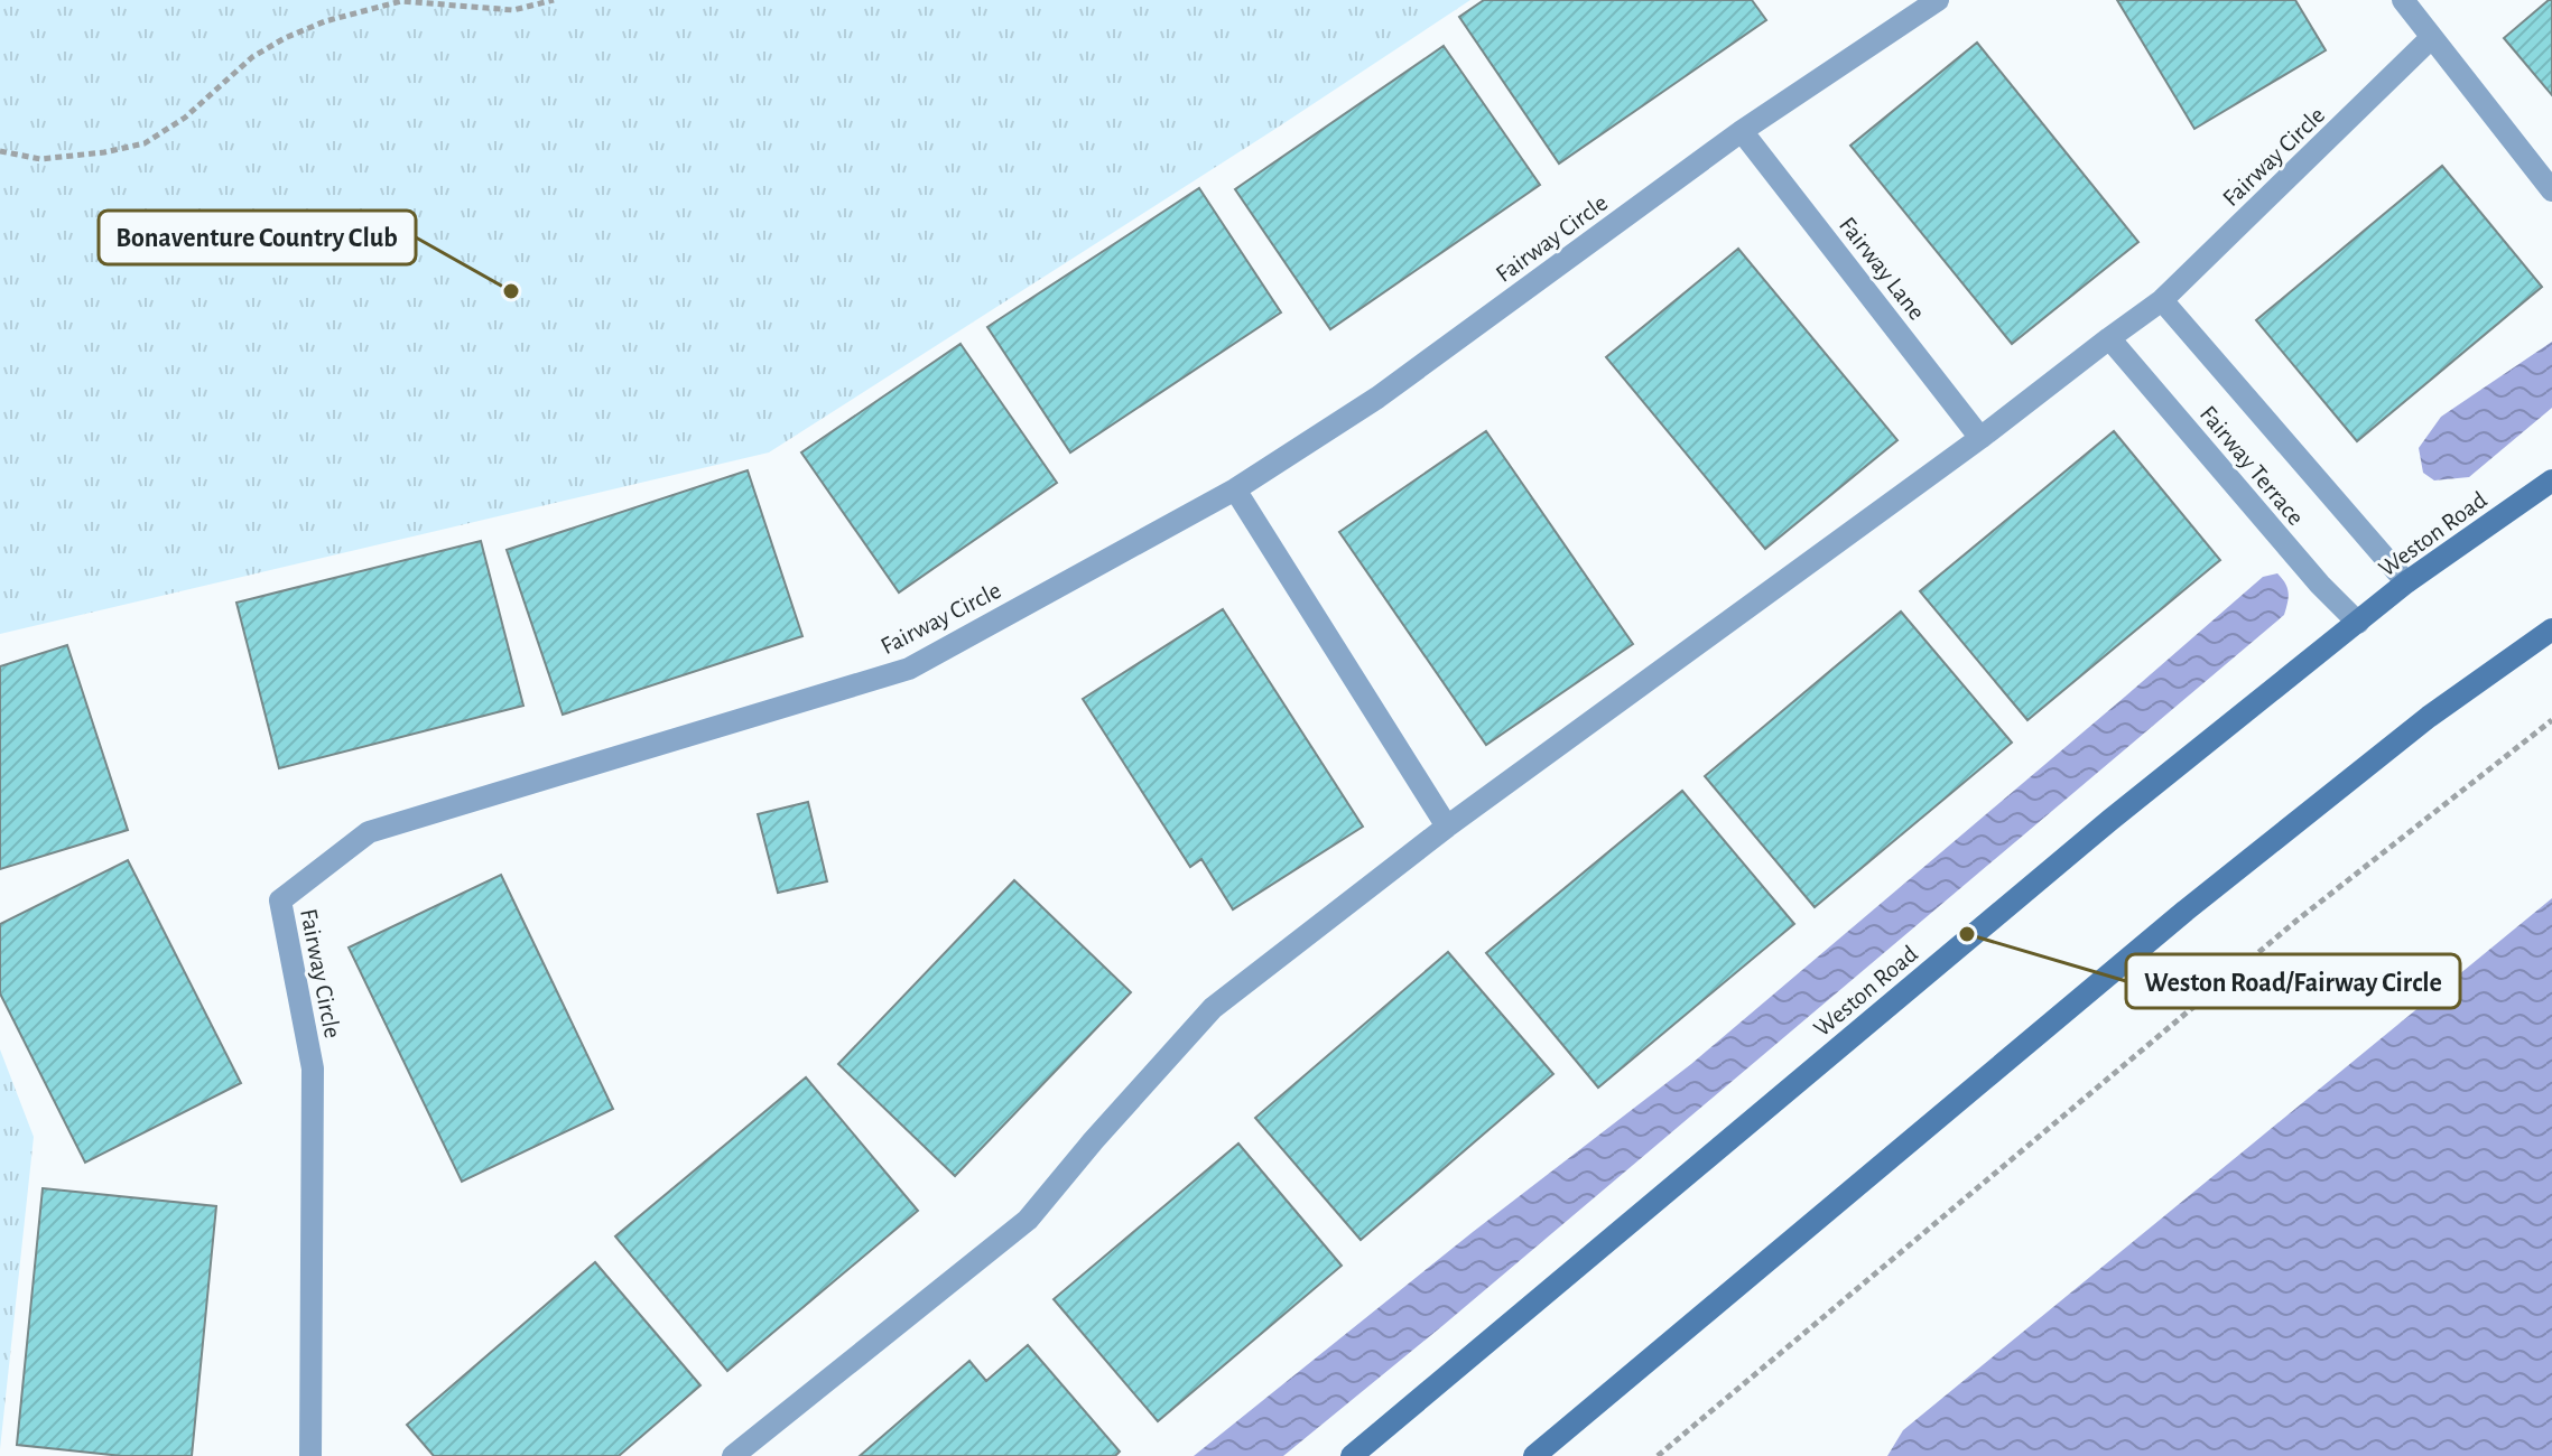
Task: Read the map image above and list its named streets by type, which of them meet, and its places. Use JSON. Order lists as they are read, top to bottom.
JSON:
{
  "streets": {
    "main road": ["Weston Road"],
    "street": ["Fairway Circle", "Fairway Lane", "Fairway Terrace"]
  },
  "crossings": [
    ["Fairway Circle", "Fairway Lane"],
    ["Fairway Circle", "Fairway Terrace"],
    ["Fairway Terrace", "Weston Road"]
  ],
  "places": ["Bonaventure Country Club", "Weston Road/Fairway Circle"]
}
